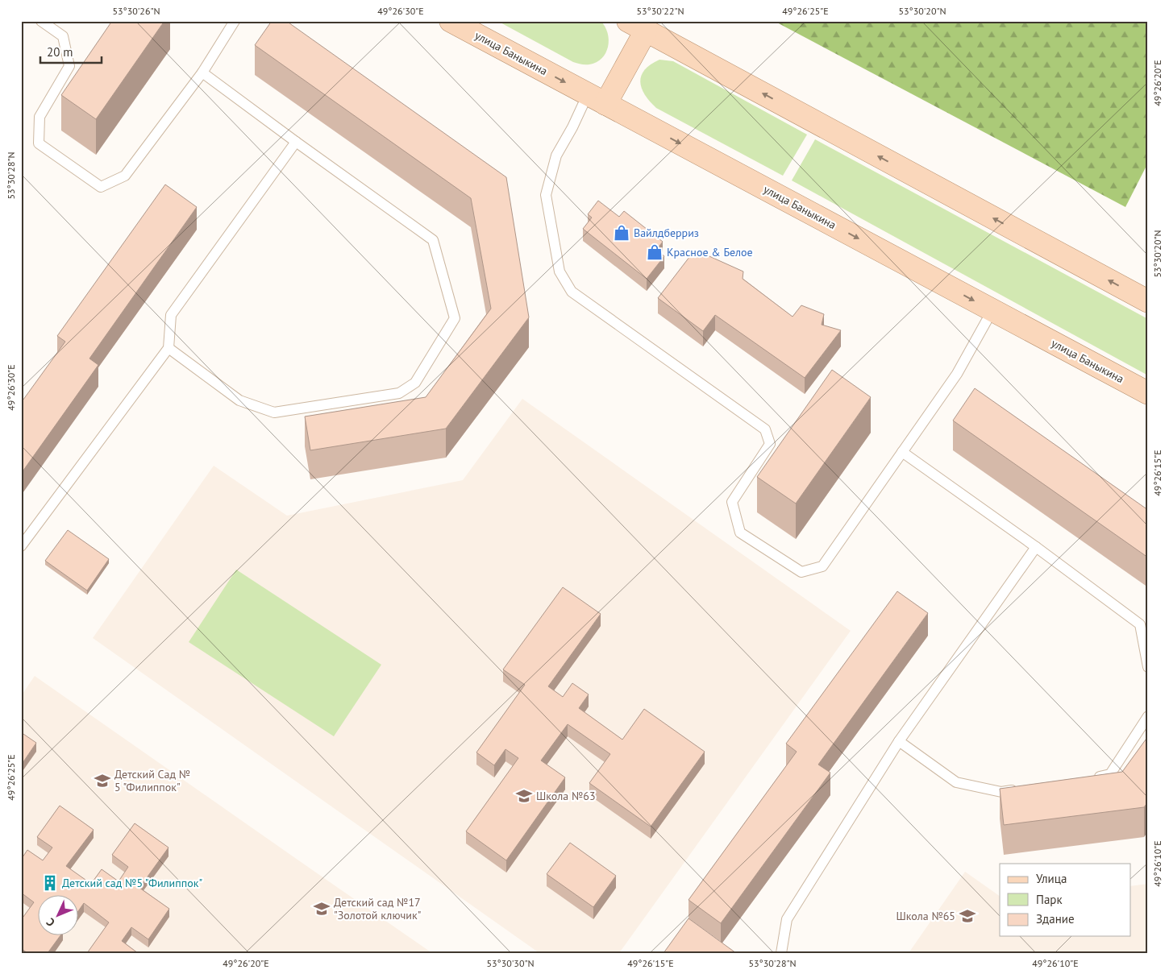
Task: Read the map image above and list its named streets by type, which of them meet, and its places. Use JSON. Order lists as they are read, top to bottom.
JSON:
{
  "streets": {
    "main road": ["улица Баныкина"]
  },
  "places": {
    "shop": ["Вайлдберриз", "Красное & Белое"],
    "school or university": [
      "Детский Сад № 5 \"Филиппок\"",
      "Школа №63",
      "Детский сад №17 \"Золотой ключик\"",
      "Школа №65"
    ],
    "building": ["Детский сад №5 \"Филиппок\""]
  },
  "legend": ["Улица", "Парк", "Здание"],
  "scale_bar": "20 m",
  "north": "bottom left",
  "coordinates": [
    "53°30'26\"N",
    "49°26'30\"E",
    "53°30'22\"N",
    "49°26'25\"E",
    "53°30'20\"N",
    "49°26'20\"E",
    "53°30'28\"N",
    "49°26'15\"E",
    "49°26'10\"E",
    "53°30'30\"N"
  ]
}
